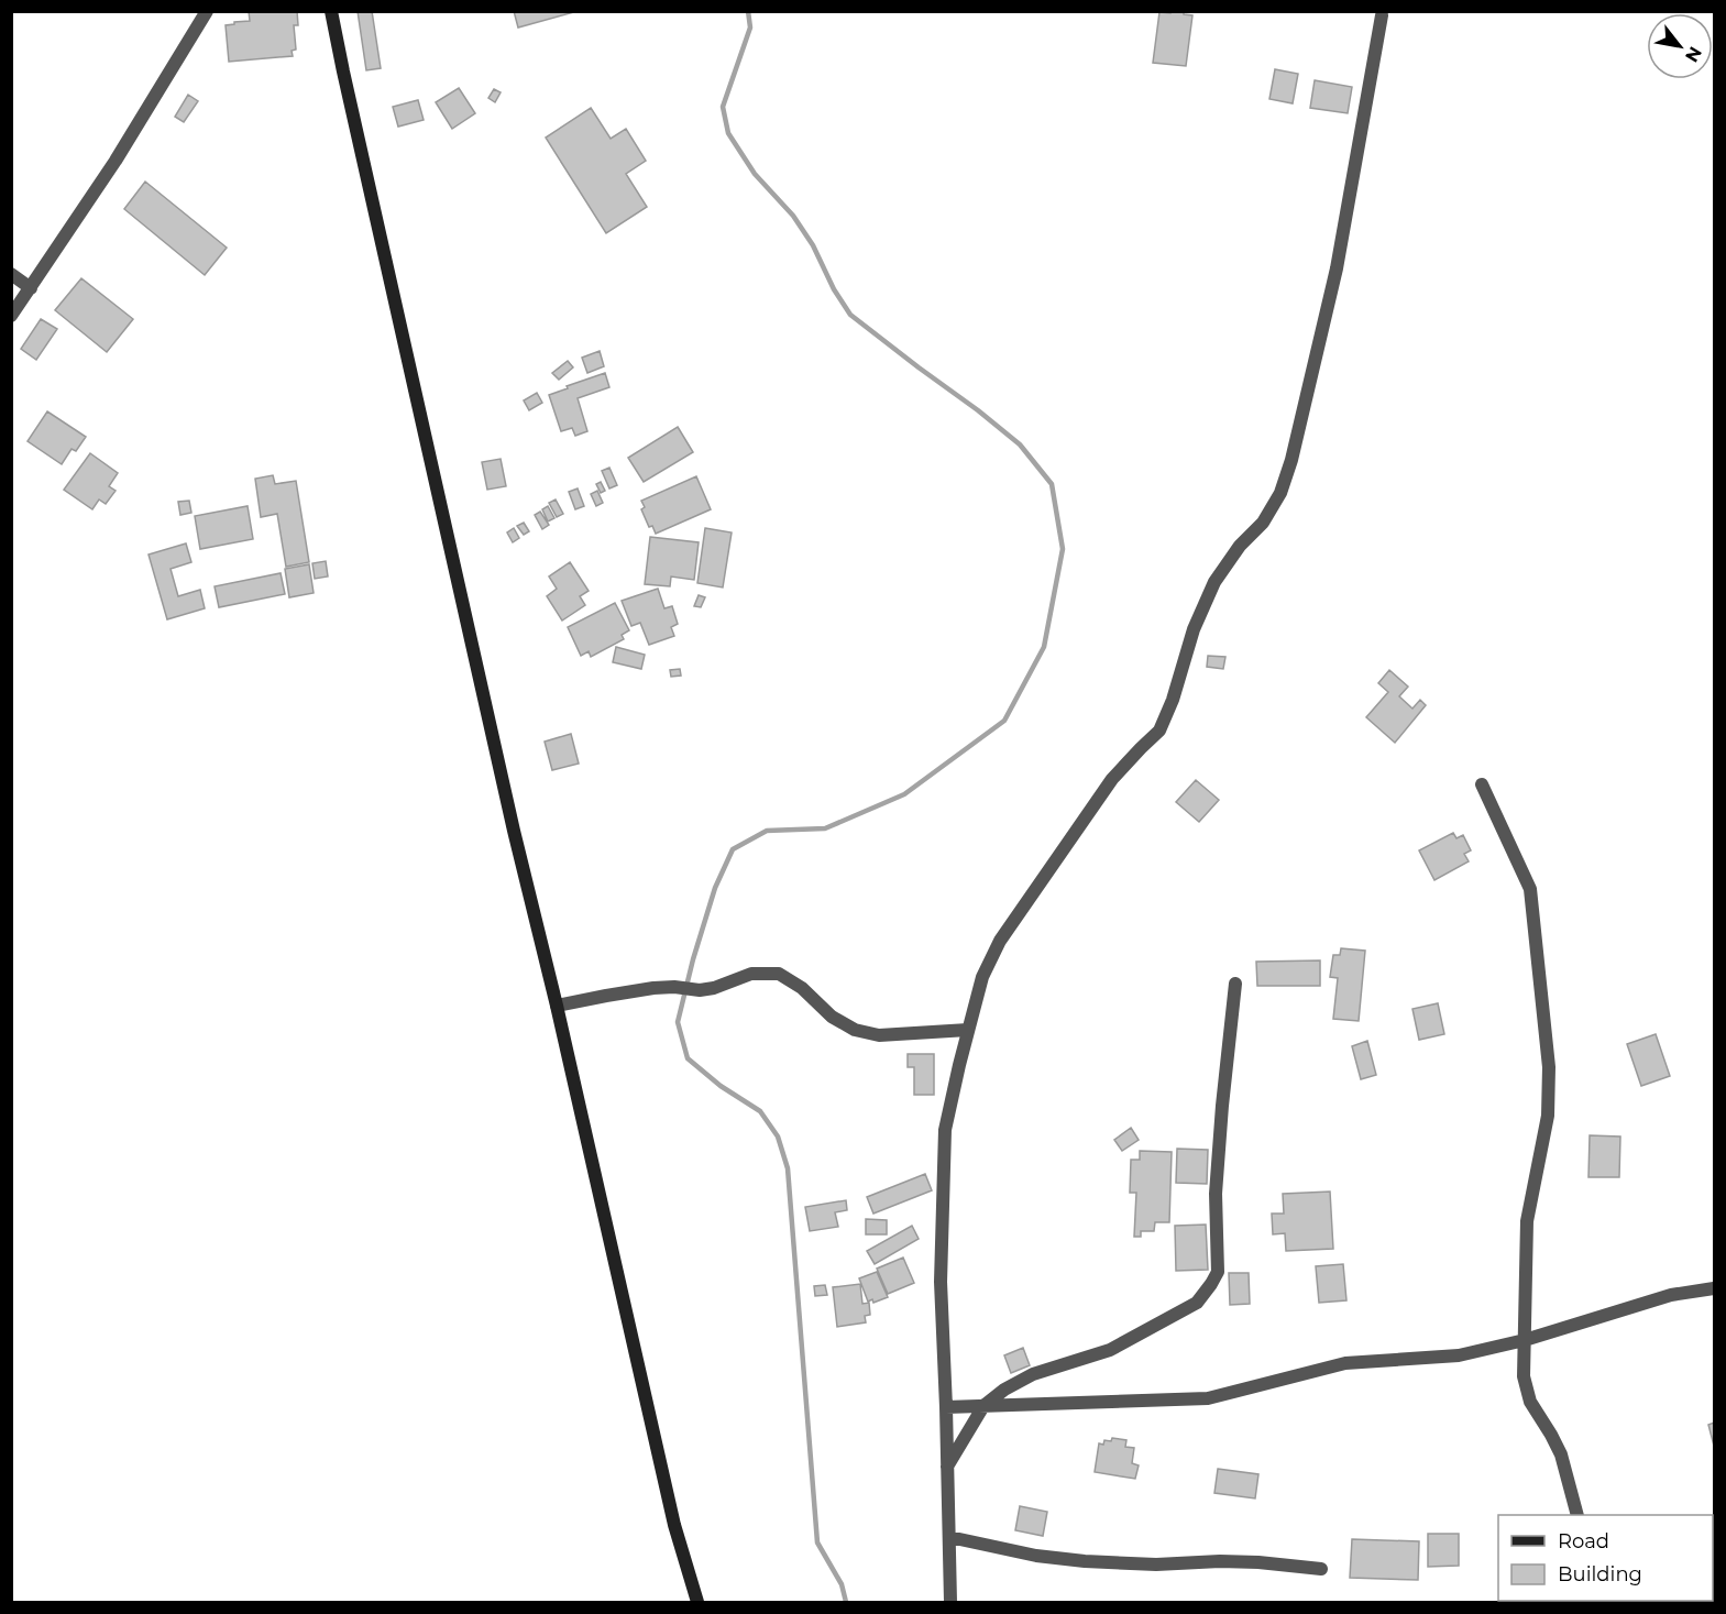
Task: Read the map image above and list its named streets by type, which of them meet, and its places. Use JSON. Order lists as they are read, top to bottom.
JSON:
{
  "legend": ["Road", "Building"],
  "north": "bottom right"
}
